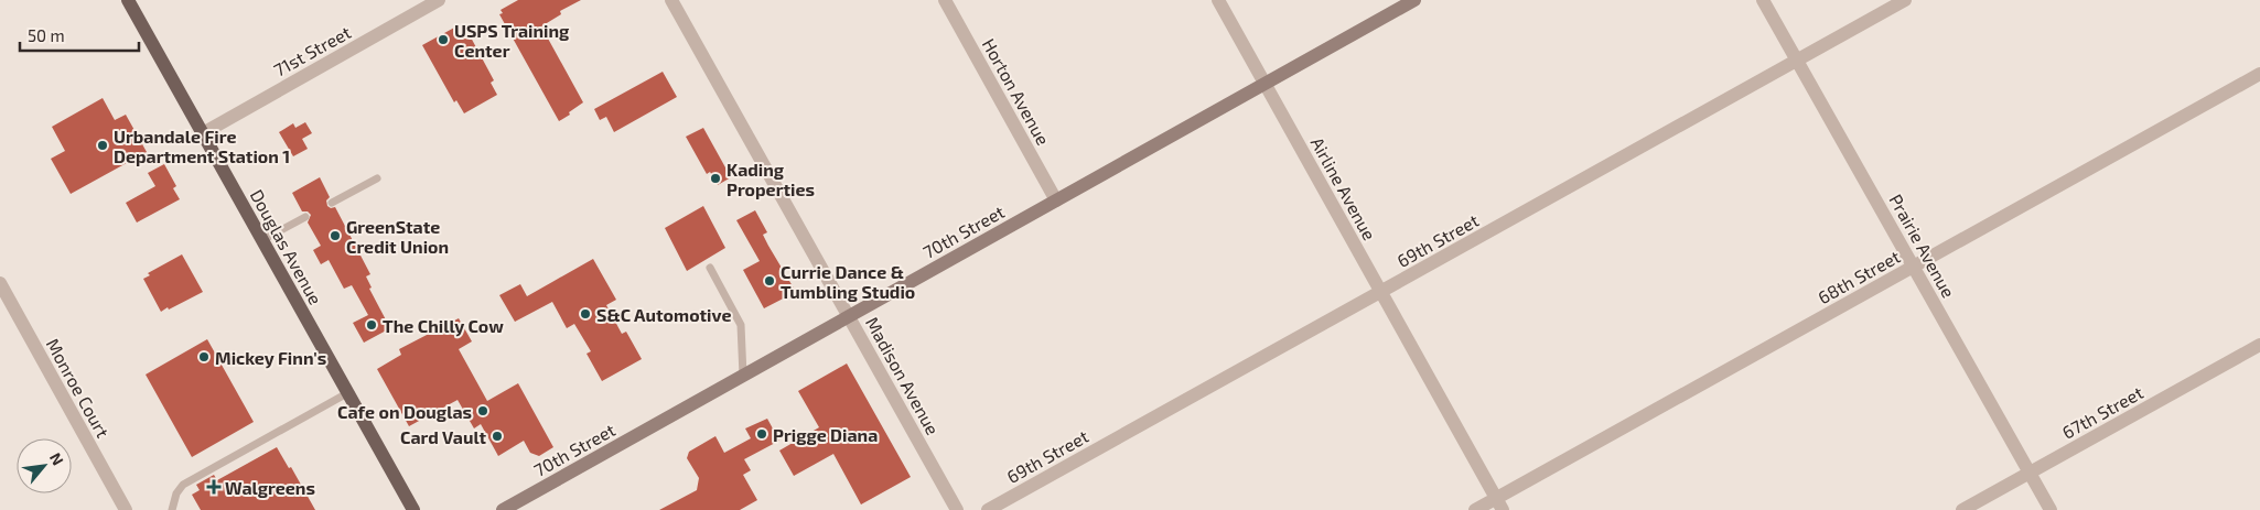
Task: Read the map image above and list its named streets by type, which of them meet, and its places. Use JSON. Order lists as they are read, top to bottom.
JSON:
{
  "streets": {
    "main road": ["70th Street", "Douglas Avenue"],
    "street": [
      "71st Street",
      "Horton Avenue",
      "Airline Avenue",
      "69th Street",
      "Prairie Avenue",
      "68th Street",
      "Madison Avenue",
      "Monroe Court",
      "67th Street"
    ]
  },
  "crossings": [
    ["71st Street", "Douglas Avenue"],
    ["Horton Avenue", "70th Street"],
    ["Airline Avenue", "70th Street"],
    ["Airline Avenue", "69th Street"],
    ["Airline Avenue", "68th Street"],
    ["70th Street", "Madison Avenue"],
    ["69th Street", "Prairie Avenue"],
    ["Prairie Avenue", "68th Street"],
    ["Prairie Avenue", "67th Street"]
  ],
  "places": {
    "other": [
      "USPS Training Center",
      "Urbandale Fire Department Station 1",
      "Kading Properties",
      "GreenState Credit Union",
      "Currie Dance & Tumbling Studio",
      "S&C Automotive",
      "The Chilly Cow",
      "Mickey Finn's",
      "Cafe on Douglas",
      "Prigge Diana",
      "Card Vault"
    ],
    "health": ["Walgreens"]
  },
  "scale_bar": "50 m",
  "north": "top right"
}
